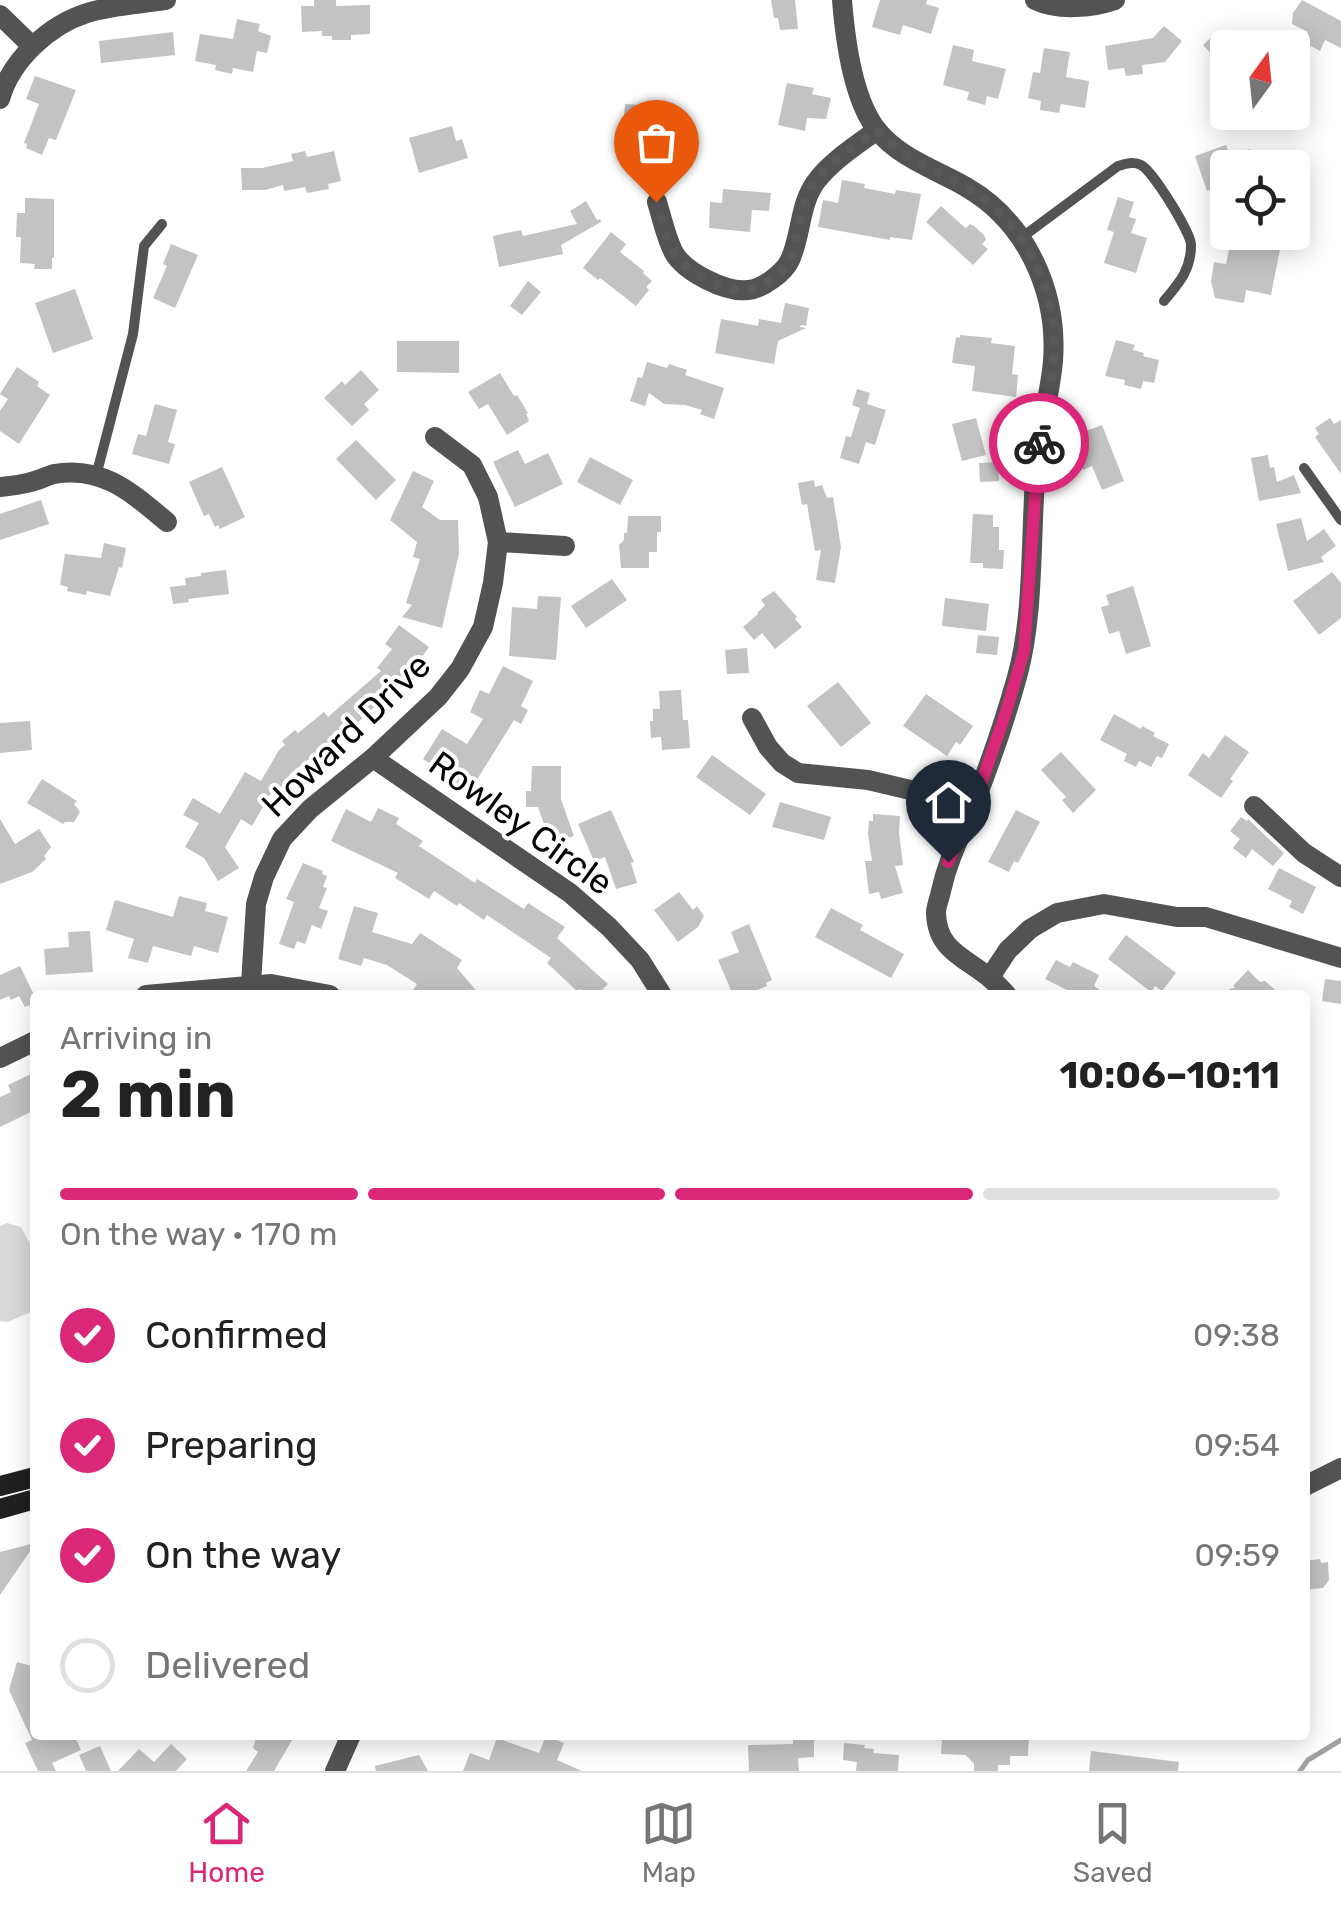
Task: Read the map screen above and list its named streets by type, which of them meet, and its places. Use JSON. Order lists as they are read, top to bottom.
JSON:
{
  "streets": {
    "street": ["Howard Drive", "Rowley Circle"]
  },
  "crossings": [
    ["Howard Drive", "Rowley Circle"]
  ],
  "north": "top",
  "page": {
    "heading": ["2 min", "Arriving in", "10:06–10:11"],
    "bar": "On the way · 170 m",
    "list": [
      ["Confirmed", "09:38"],
      ["Preparing", "09:54"],
      ["On the way", "09:59"],
      "Delivered"
    ],
    "tabs": ["Home", "Map", "Saved"]
  }
}
